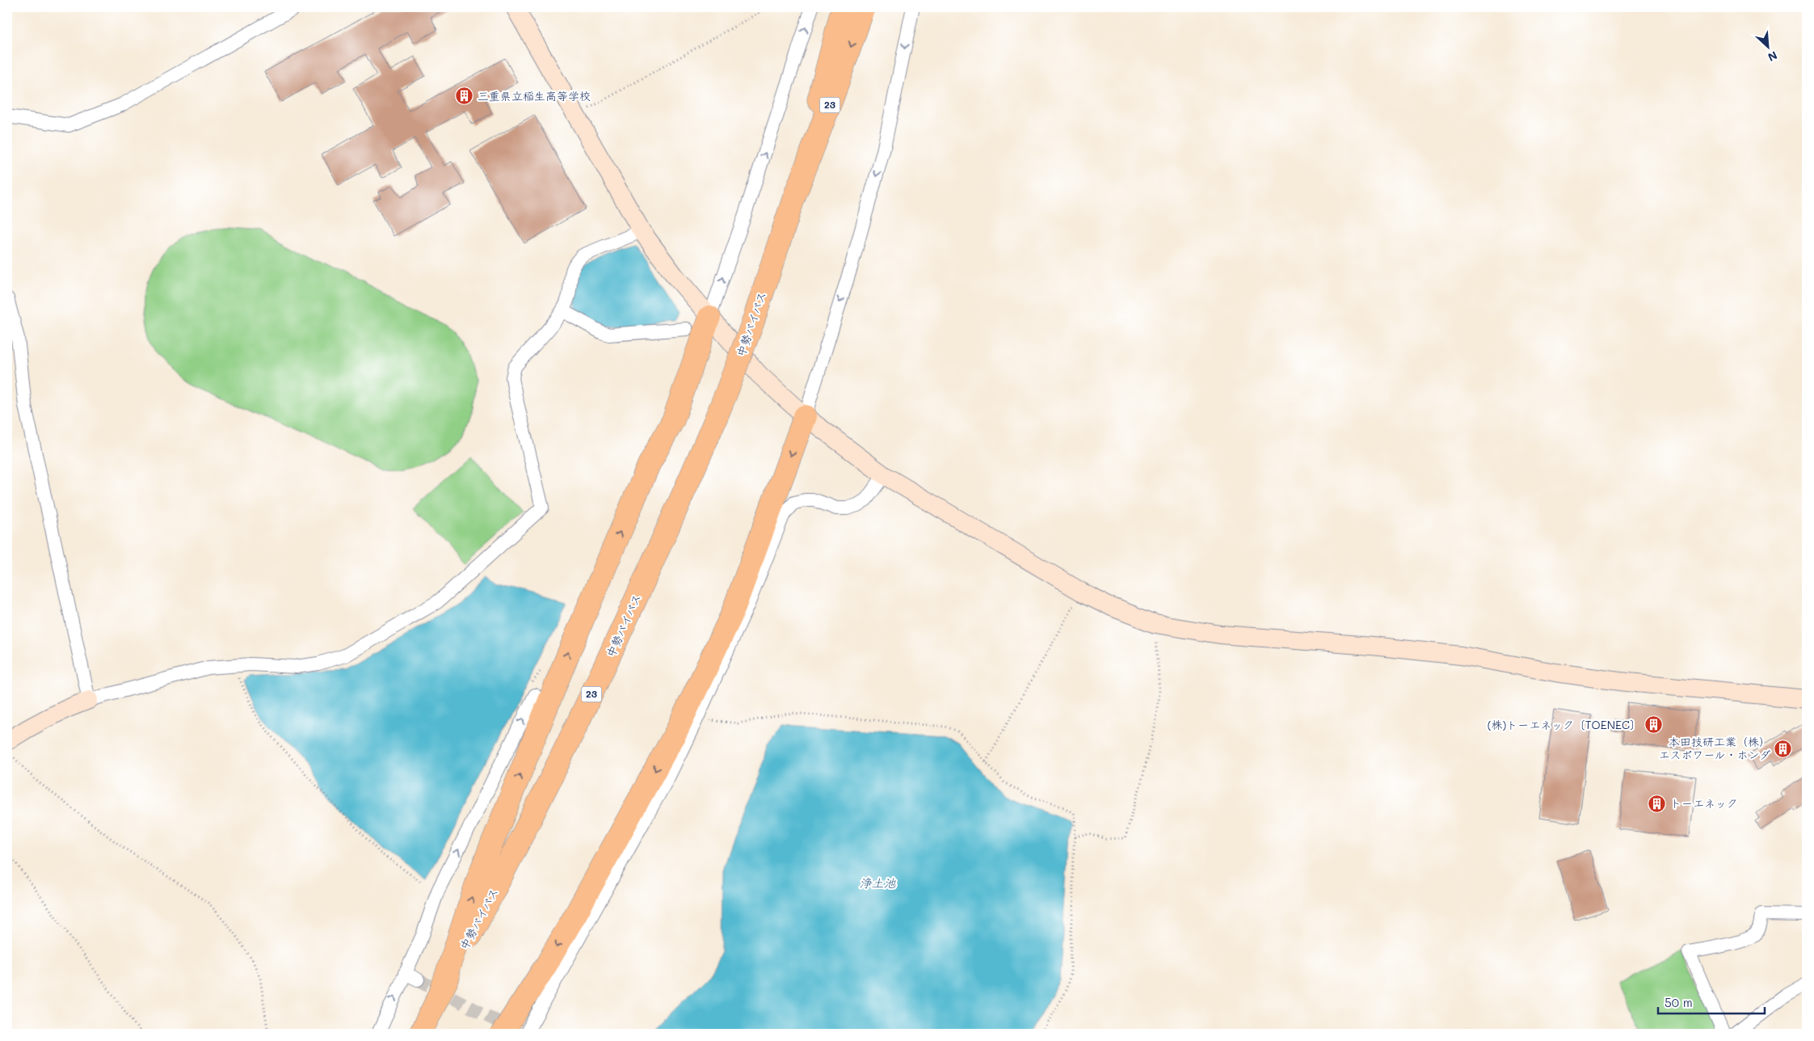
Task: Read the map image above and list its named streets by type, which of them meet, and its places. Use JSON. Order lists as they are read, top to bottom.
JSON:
{
  "streets": {
    "highway": ["23", "中勢バイパス"]
  },
  "water": ["浄土池"],
  "places": {
    "building": [
      "三重県立稲生高等学校",
      "(株)トーエネック〔TOENEC〕",
      "本田技研工業（株） エスポワール・ホンダ",
      "トーエネック"
    ]
  },
  "scale_bar": "50 m",
  "north": "bottom right"
}
